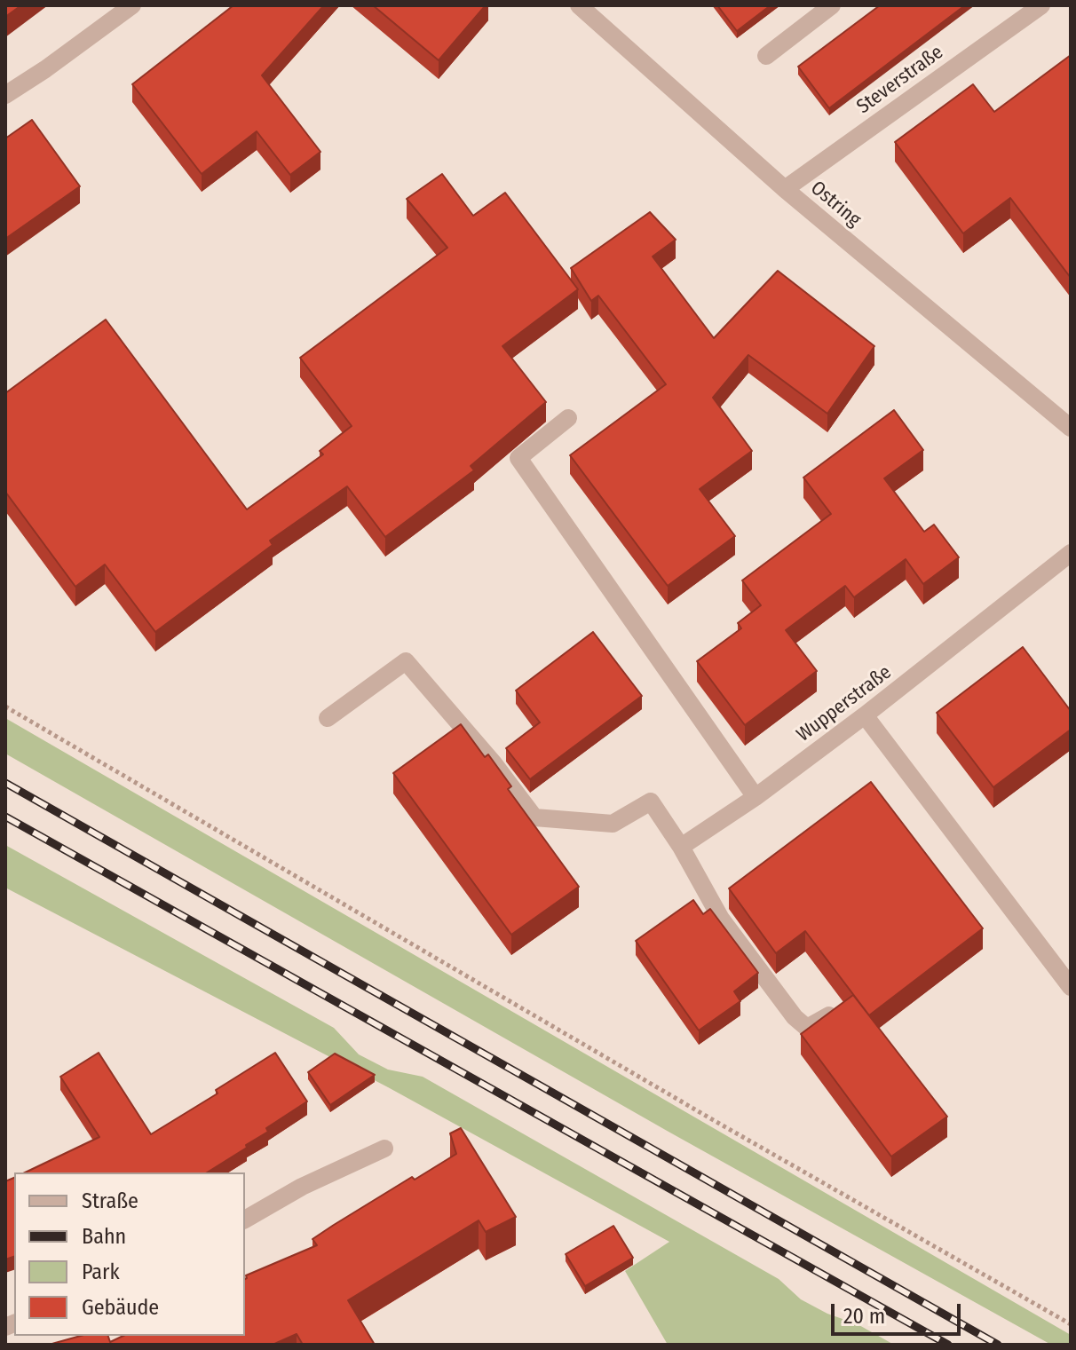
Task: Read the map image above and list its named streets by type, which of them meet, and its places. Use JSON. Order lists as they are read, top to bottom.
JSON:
{
  "streets": {
    "street": ["Steverstraße", "Ostring", "Wupperstraße"]
  },
  "crossings": [
    ["Steverstraße", "Ostring"]
  ],
  "legend": [
    "Straße",
    "Bahn",
    "Park",
    "Gebäude"
  ],
  "scale_bar": "20 m"
}
